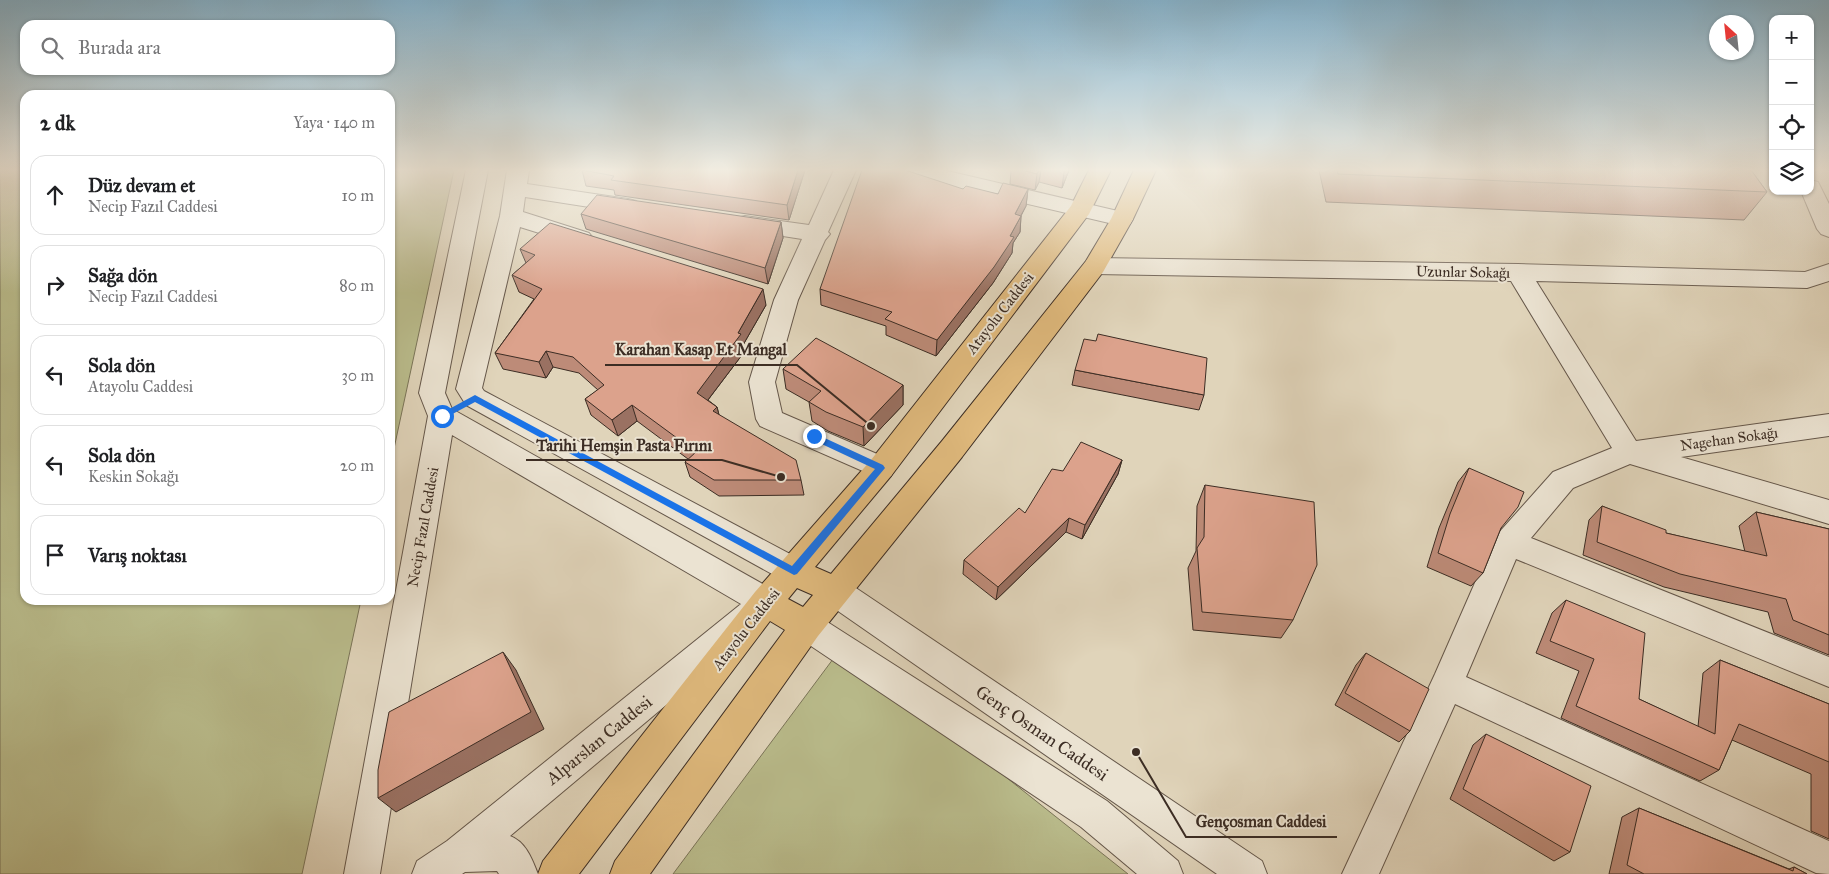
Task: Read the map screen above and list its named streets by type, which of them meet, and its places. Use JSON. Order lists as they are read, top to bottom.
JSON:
{
  "streets": {
    "main road": ["Atayolu Caddesi"],
    "street": [
      "Uzunlar Sokağı",
      "Nagehan Sokağı",
      "Necip Fazıl Caddesi",
      "Genç Osman Caddesi",
      "Alparslan Caddesi"
    ]
  },
  "crossings": [
    ["Atayolu Caddesi", "Alparslan Caddesi"]
  ],
  "places": ["Karahan Kasap Et Mangal", "Tarihi Hemşin Pasta Fırını", "Gençosman Caddesi"],
  "north": "top left",
  "page": {
    "map_buttons": ["+", "−"],
    "search": "Burada ara",
    "heading": ["2 dk", "Yaya · 140 m"],
    "list": [
      ["Düz devam et", "Necip Fazıl Caddesi", "10 m"],
      ["Sağa dön", "Necip Fazıl Caddesi", "80 m"],
      ["Sola dön", "Atayolu Caddesi", "30 m"],
      ["Sola dön", "Keskin Sokağı", "20 m"],
      "Varış noktası"
    ]
  }
}
